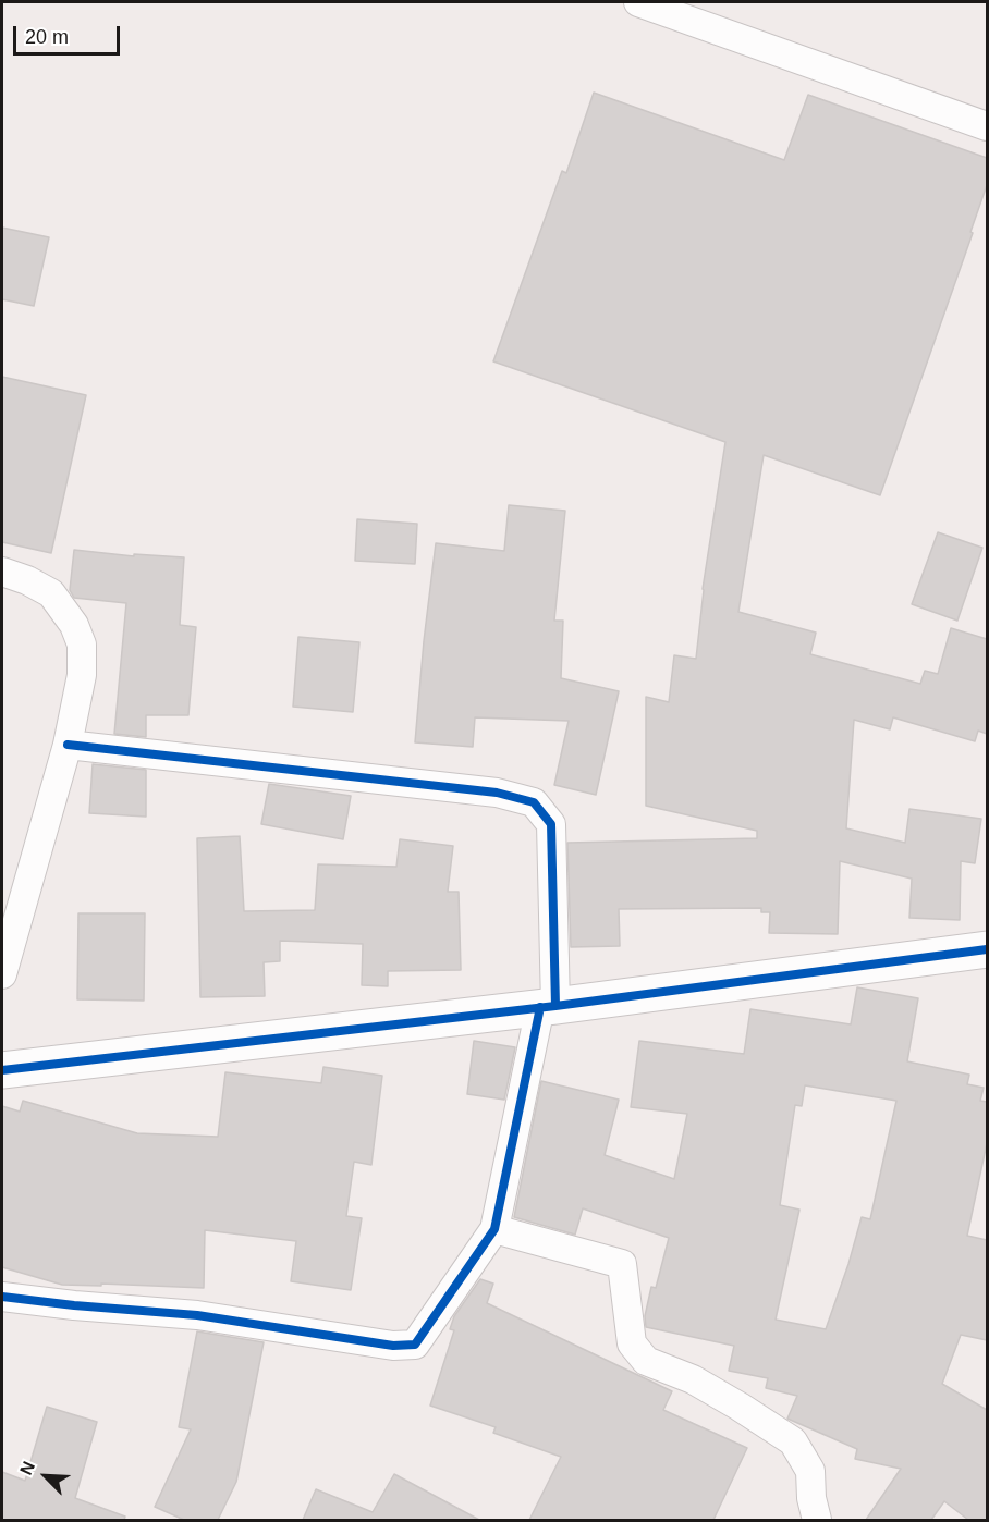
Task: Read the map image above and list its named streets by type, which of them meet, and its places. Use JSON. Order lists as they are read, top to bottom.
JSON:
{
  "scale_bar": "20 m",
  "north": "top left"
}
